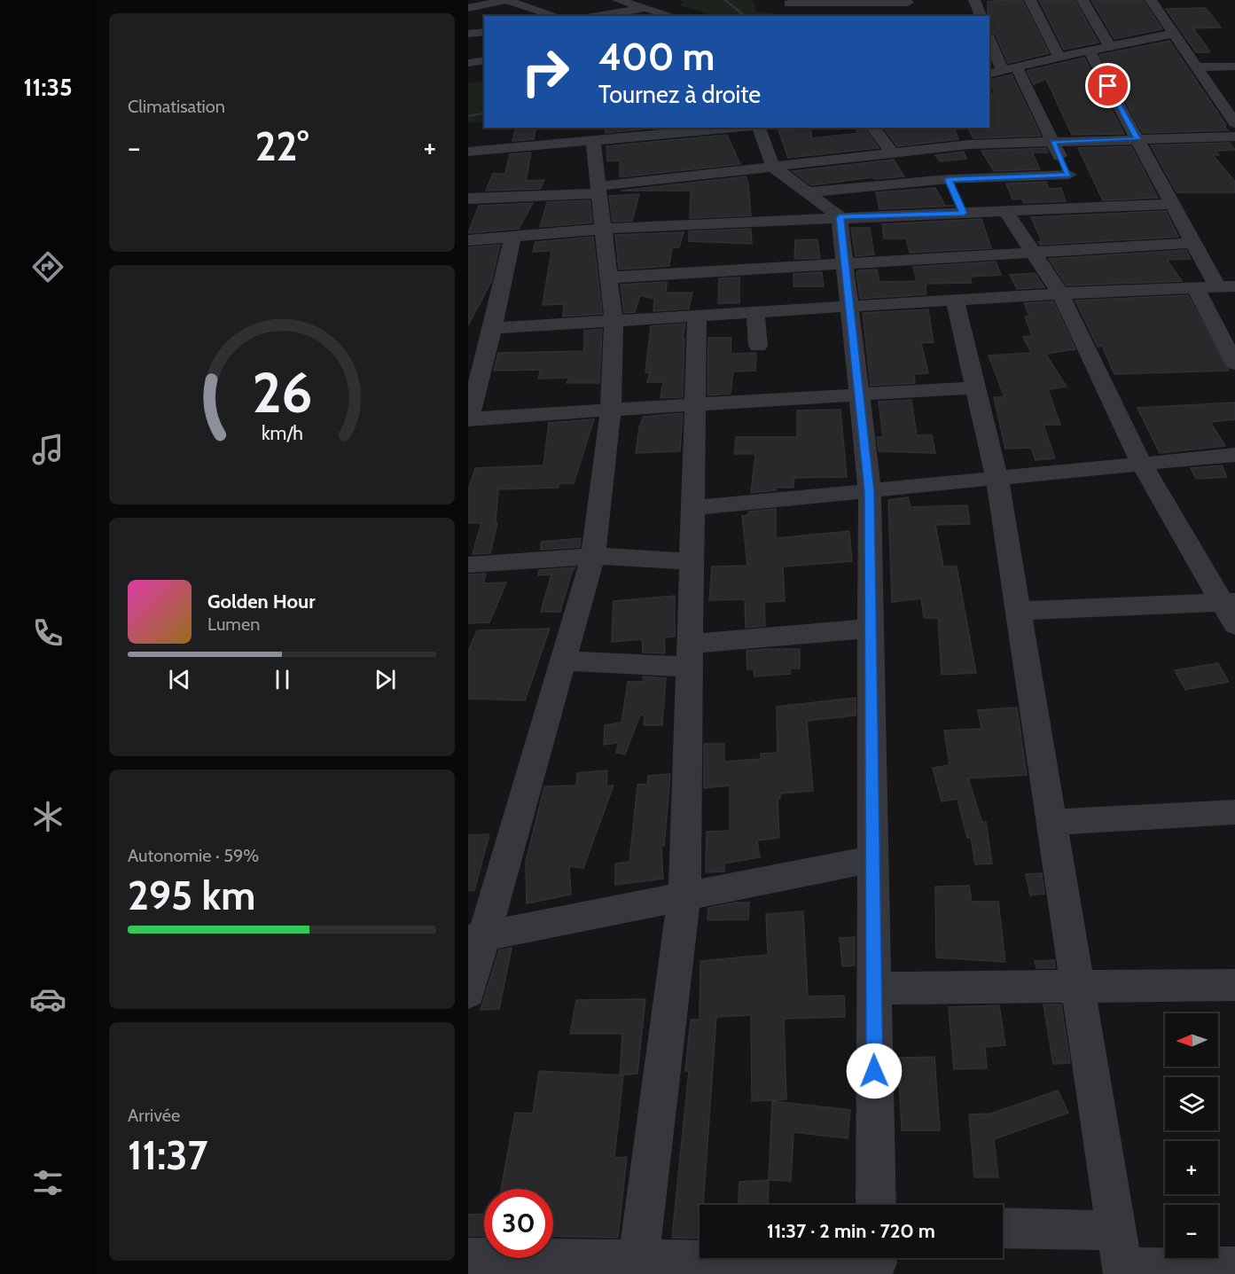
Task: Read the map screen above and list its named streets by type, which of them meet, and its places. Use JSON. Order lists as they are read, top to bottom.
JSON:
{
  "north": "left",
  "page": {
    "tabs": "11:35",
    "tile": [
      "Climatisation",
      ["Autonomie · 59%", "295 km"],
      ["Arrivée", "11:37"]
    ],
    "turn": ["400 m", "Tournez à droite"],
    "heat": ["−", "22°", "+"],
    "song": ["Golden Hour", "Lumen"],
    "map_buttons": ["+", "−"],
    "limit": "30",
    "trip": "11:37 · 2 min · 720 m",
    "gauge": ["26", "km/h"]
  }
}
